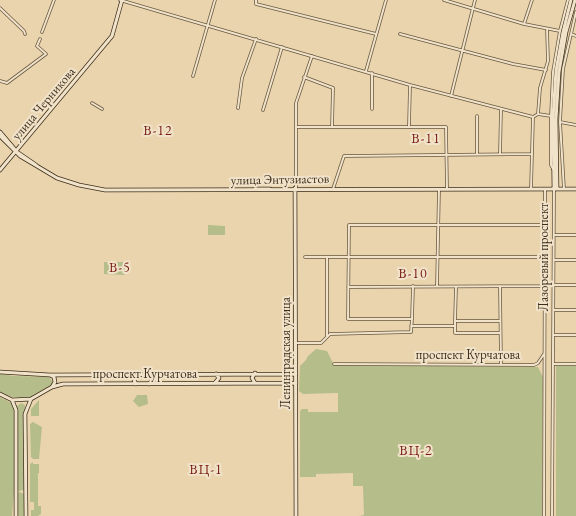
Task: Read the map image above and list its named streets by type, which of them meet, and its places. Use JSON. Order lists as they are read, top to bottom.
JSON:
{
  "streets": {
    "street": [
      "улица Черникова",
      "улица Энтузиастов",
      "Лазоревый проспект",
      "Ленинградская улица",
      "проспект Курчатова"
    ]
  },
  "crossings": [
    ["улица Черникова", "улица Энтузиастов"],
    ["улица Энтузиастов", "Лазоревый проспект"],
    ["улица Энтузиастов", "Ленинградская улица"],
    ["Лазоревый проспект", "проспект Курчатова"],
    ["Ленинградская улица", "проспект Курчатова"]
  ],
  "districts": [
    "В-12",
    "В-11",
    "В-5",
    "В-10",
    "ВЦ-2",
    "ВЦ-1"
  ]
}
